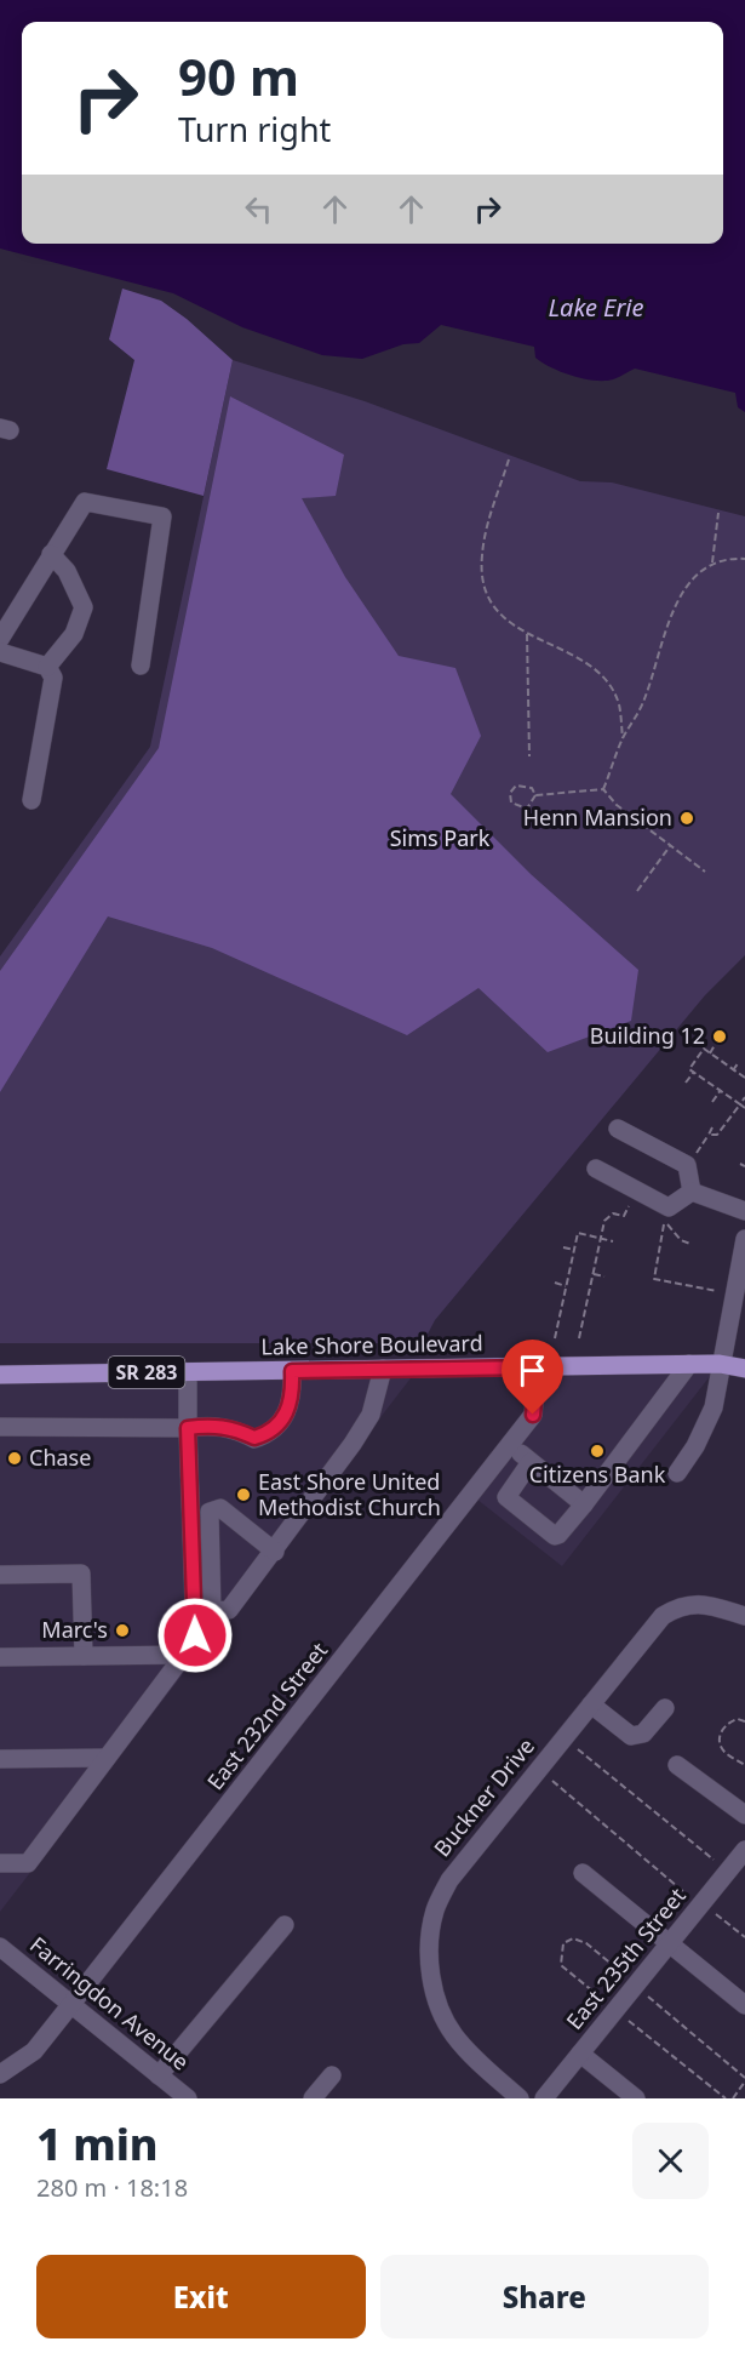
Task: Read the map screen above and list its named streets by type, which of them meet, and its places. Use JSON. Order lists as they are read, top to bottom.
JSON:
{
  "streets": {
    "main road": ["Lake Shore Boulevard", "SR 283"],
    "street": [
      "East 232nd Street",
      "Buckner Drive",
      "East 235th Street",
      "Farringdon Avenue"
    ]
  },
  "crossings": [
    ["Lake Shore Boulevard", "East 232nd Street"],
    ["East 232nd Street", "Farringdon Avenue"]
  ],
  "water": ["Lake Erie"],
  "parks": ["Sims Park"],
  "places": [
    "Henn Mansion",
    "Building 12",
    "Citizens Bank",
    "Chase",
    "East Shore United Methodist Church",
    "Marc's"
  ],
  "page": {
    "turn": ["90 m", "Turn right"],
    "heading": ["1 min", "280 m · 18:18"],
    "buttons": ["Exit", "Share"]
  }
}
